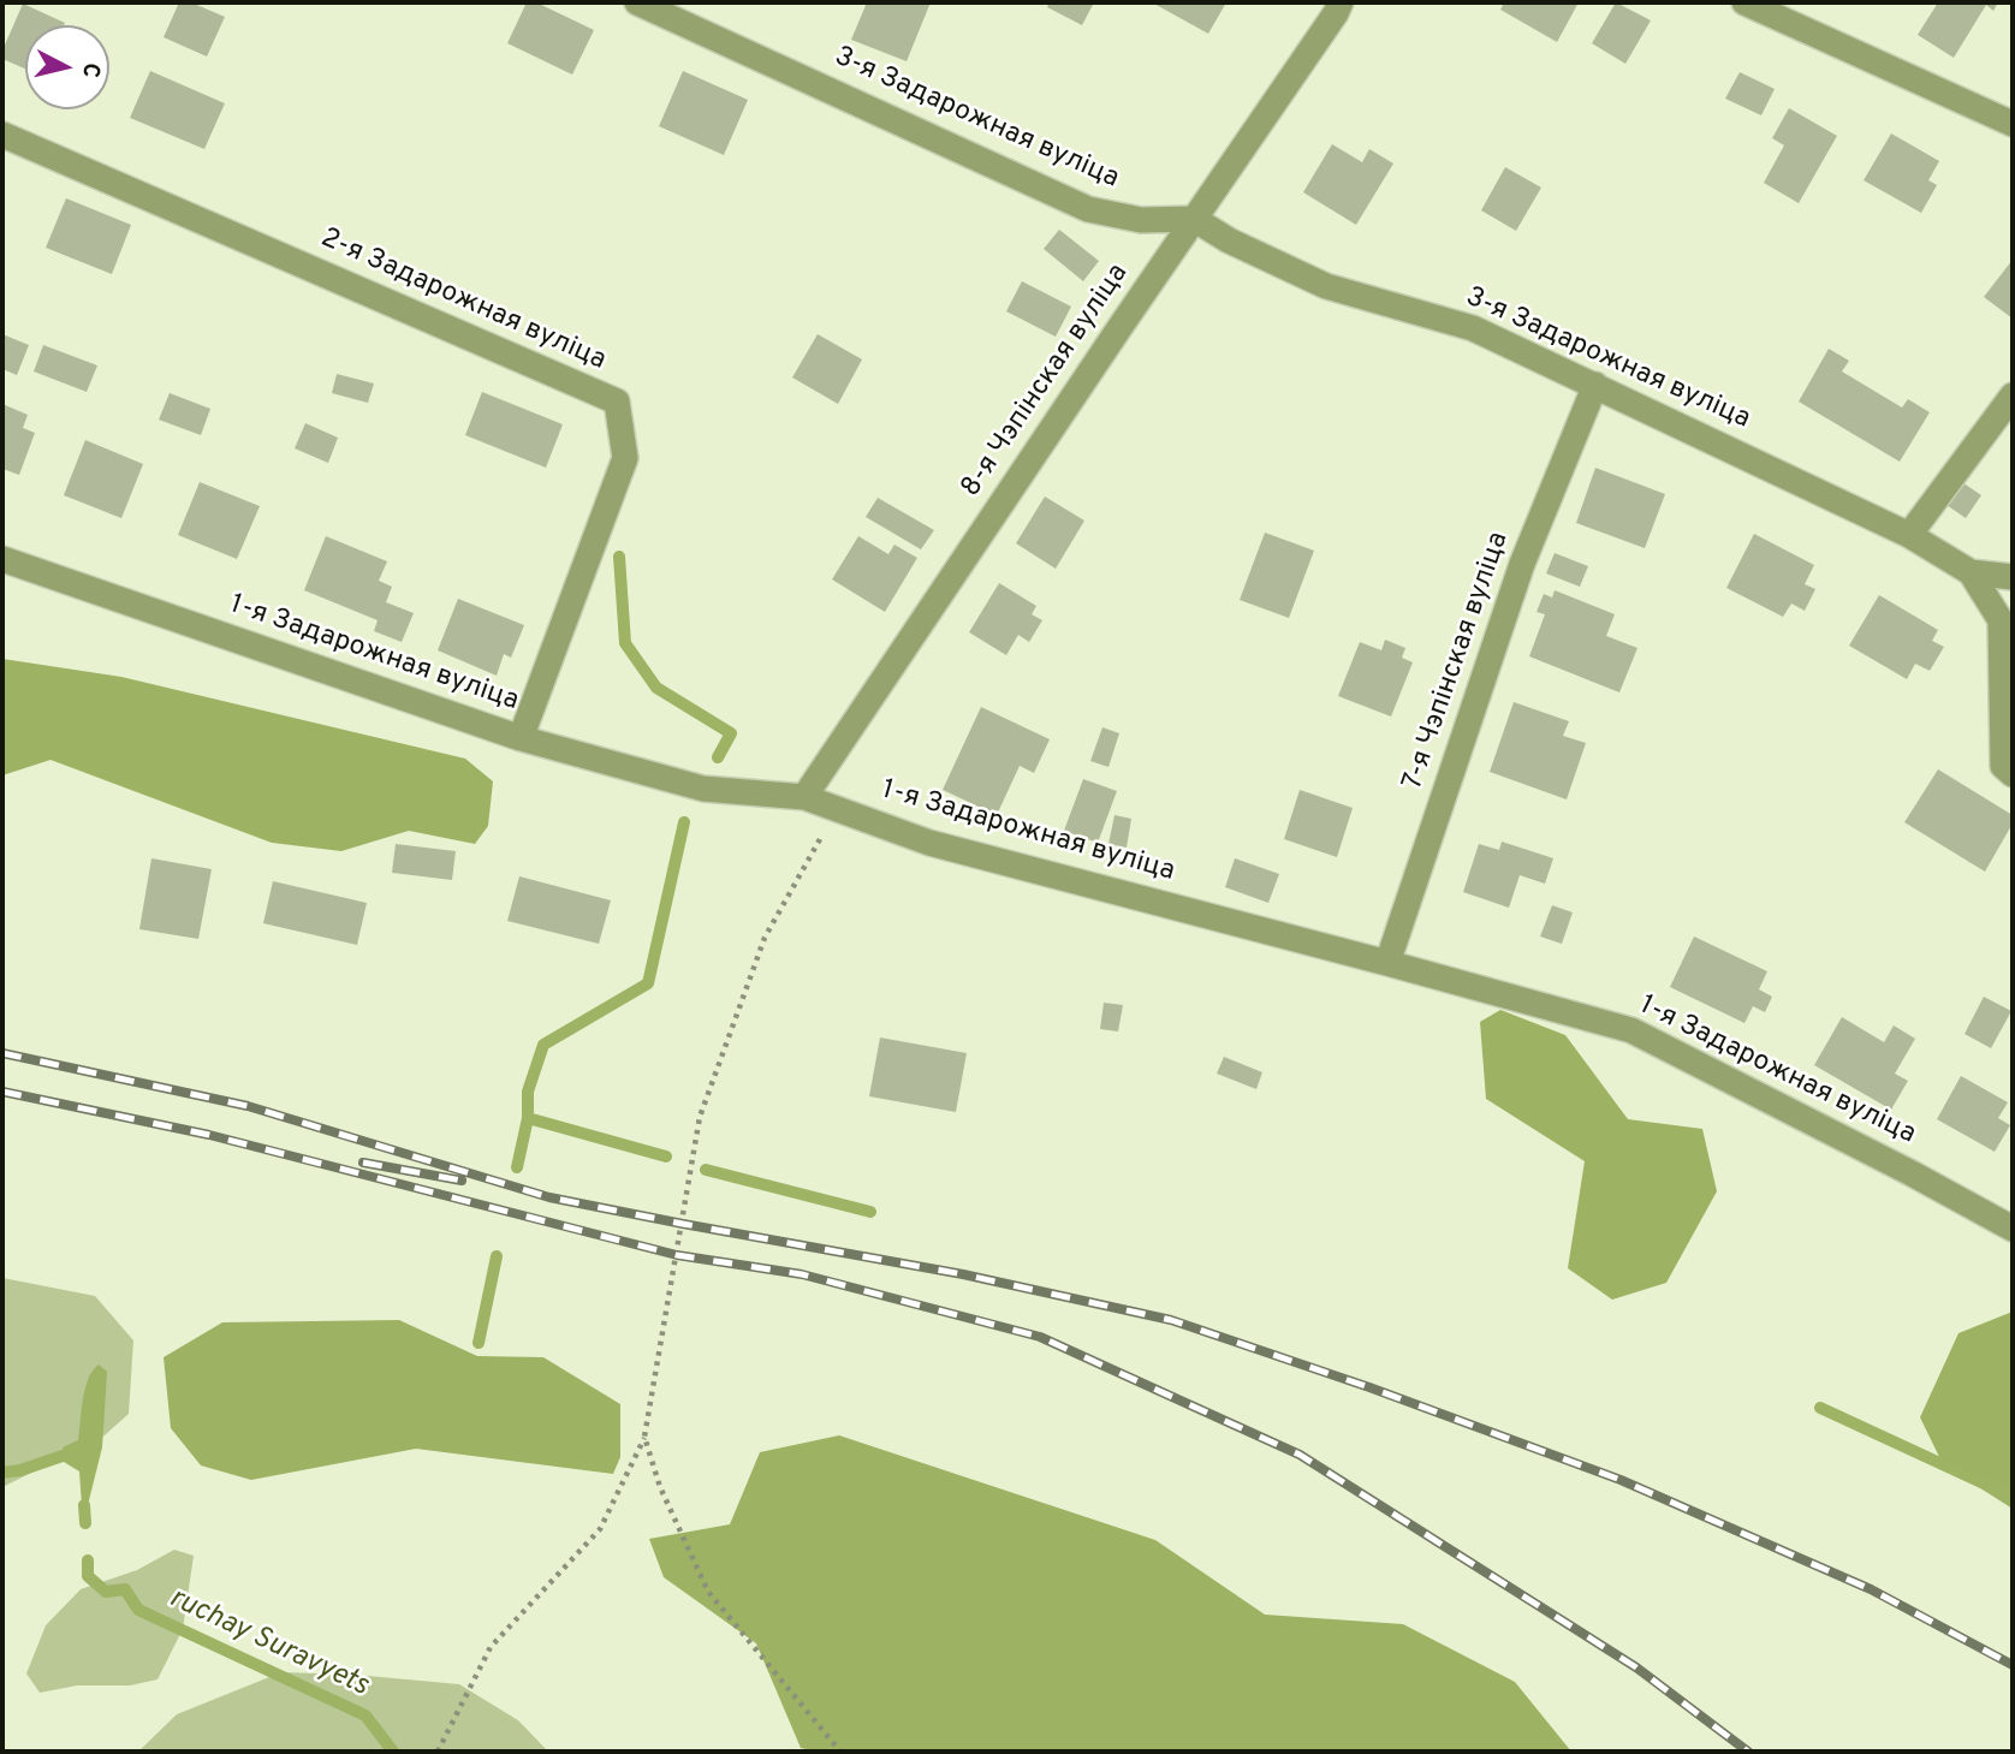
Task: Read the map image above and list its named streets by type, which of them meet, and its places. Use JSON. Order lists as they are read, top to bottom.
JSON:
{
  "streets": {
    "street": [
      "3-я Задарожная вуліца",
      "2-я Задарожная вуліца",
      "8-я Чэпінская вуліца",
      "1-я Задарожная вуліца",
      "7-я Чэпінская вуліца"
    ]
  },
  "crossings": [
    ["3-я Задарожная вуліца", "8-я Чэпінская вуліца"],
    ["3-я Задарожная вуліца", "7-я Чэпінская вуліца"],
    ["2-я Задарожная вуліца", "1-я Задарожная вуліца"],
    ["8-я Чэпінская вуліца", "1-я Задарожная вуліца"],
    ["1-я Задарожная вуліца", "7-я Чэпінская вуліца"]
  ],
  "water": ["ruchay Suravyets"],
  "north": "right"
}
